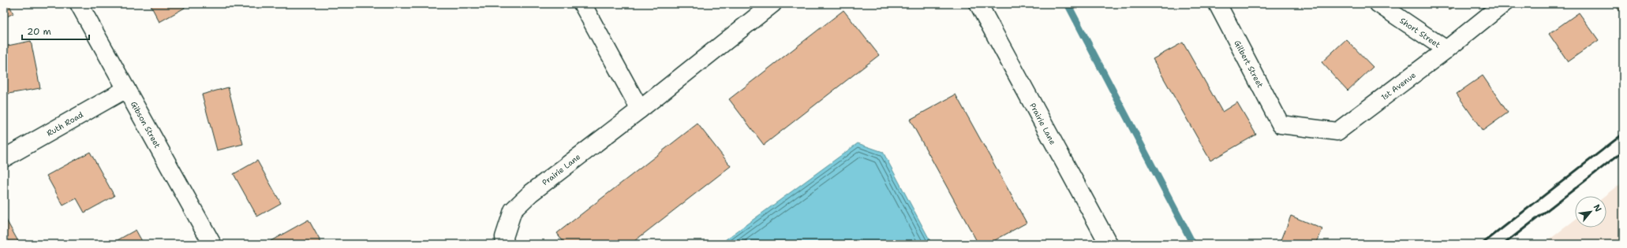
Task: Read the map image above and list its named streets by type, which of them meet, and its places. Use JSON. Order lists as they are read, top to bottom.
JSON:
{
  "streets": {
    "street": [
      "Short Street",
      "Gilbert Street",
      "1st Avenue",
      "Ruth Road",
      "Prairie Lane",
      "Gibson Street"
    ]
  },
  "crossings": [
    ["Short Street", "1st Avenue"],
    ["Gilbert Street", "1st Avenue"],
    ["Ruth Road", "Gibson Street"]
  ],
  "scale_bar": "20 m",
  "north": "top right"
}
